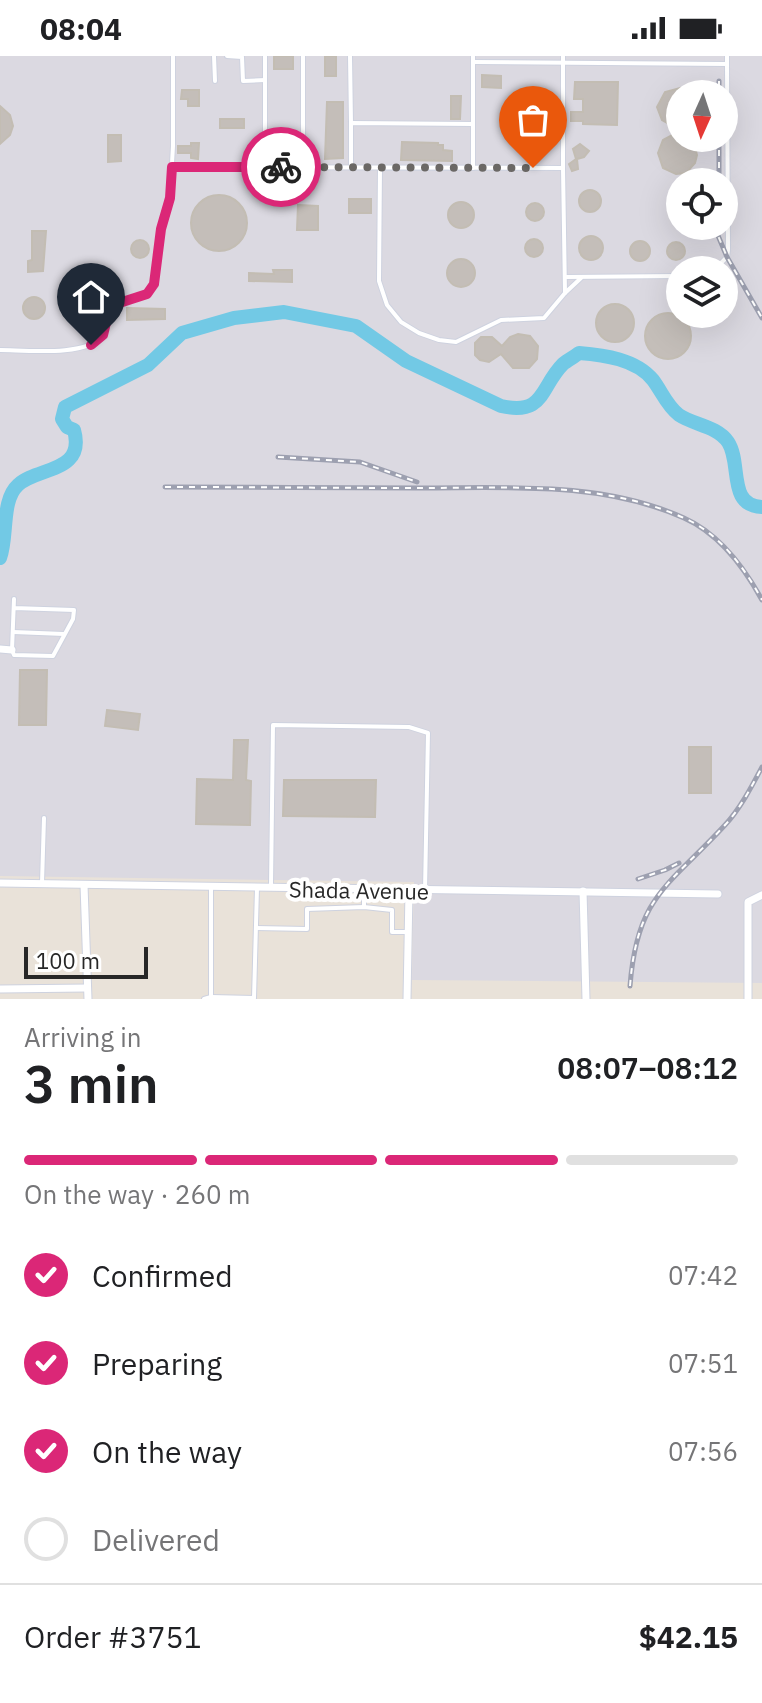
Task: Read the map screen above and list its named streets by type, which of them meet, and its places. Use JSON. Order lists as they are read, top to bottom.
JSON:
{
  "streets": {
    "street": ["Shada Avenue"]
  },
  "scale_bar": "100 m",
  "north": "bottom",
  "page": {
    "status": "08:04",
    "scale": "100 m",
    "heading": ["3 min", "Arriving in", "08:07–08:12"],
    "panel": ["Order #3751", "$42.15"],
    "bar": "On the way · 260 m",
    "list": [
      ["Confirmed", "07:42"],
      ["Preparing", "07:51"],
      ["On the way", "07:56"],
      "Delivered"
    ]
  }
}
